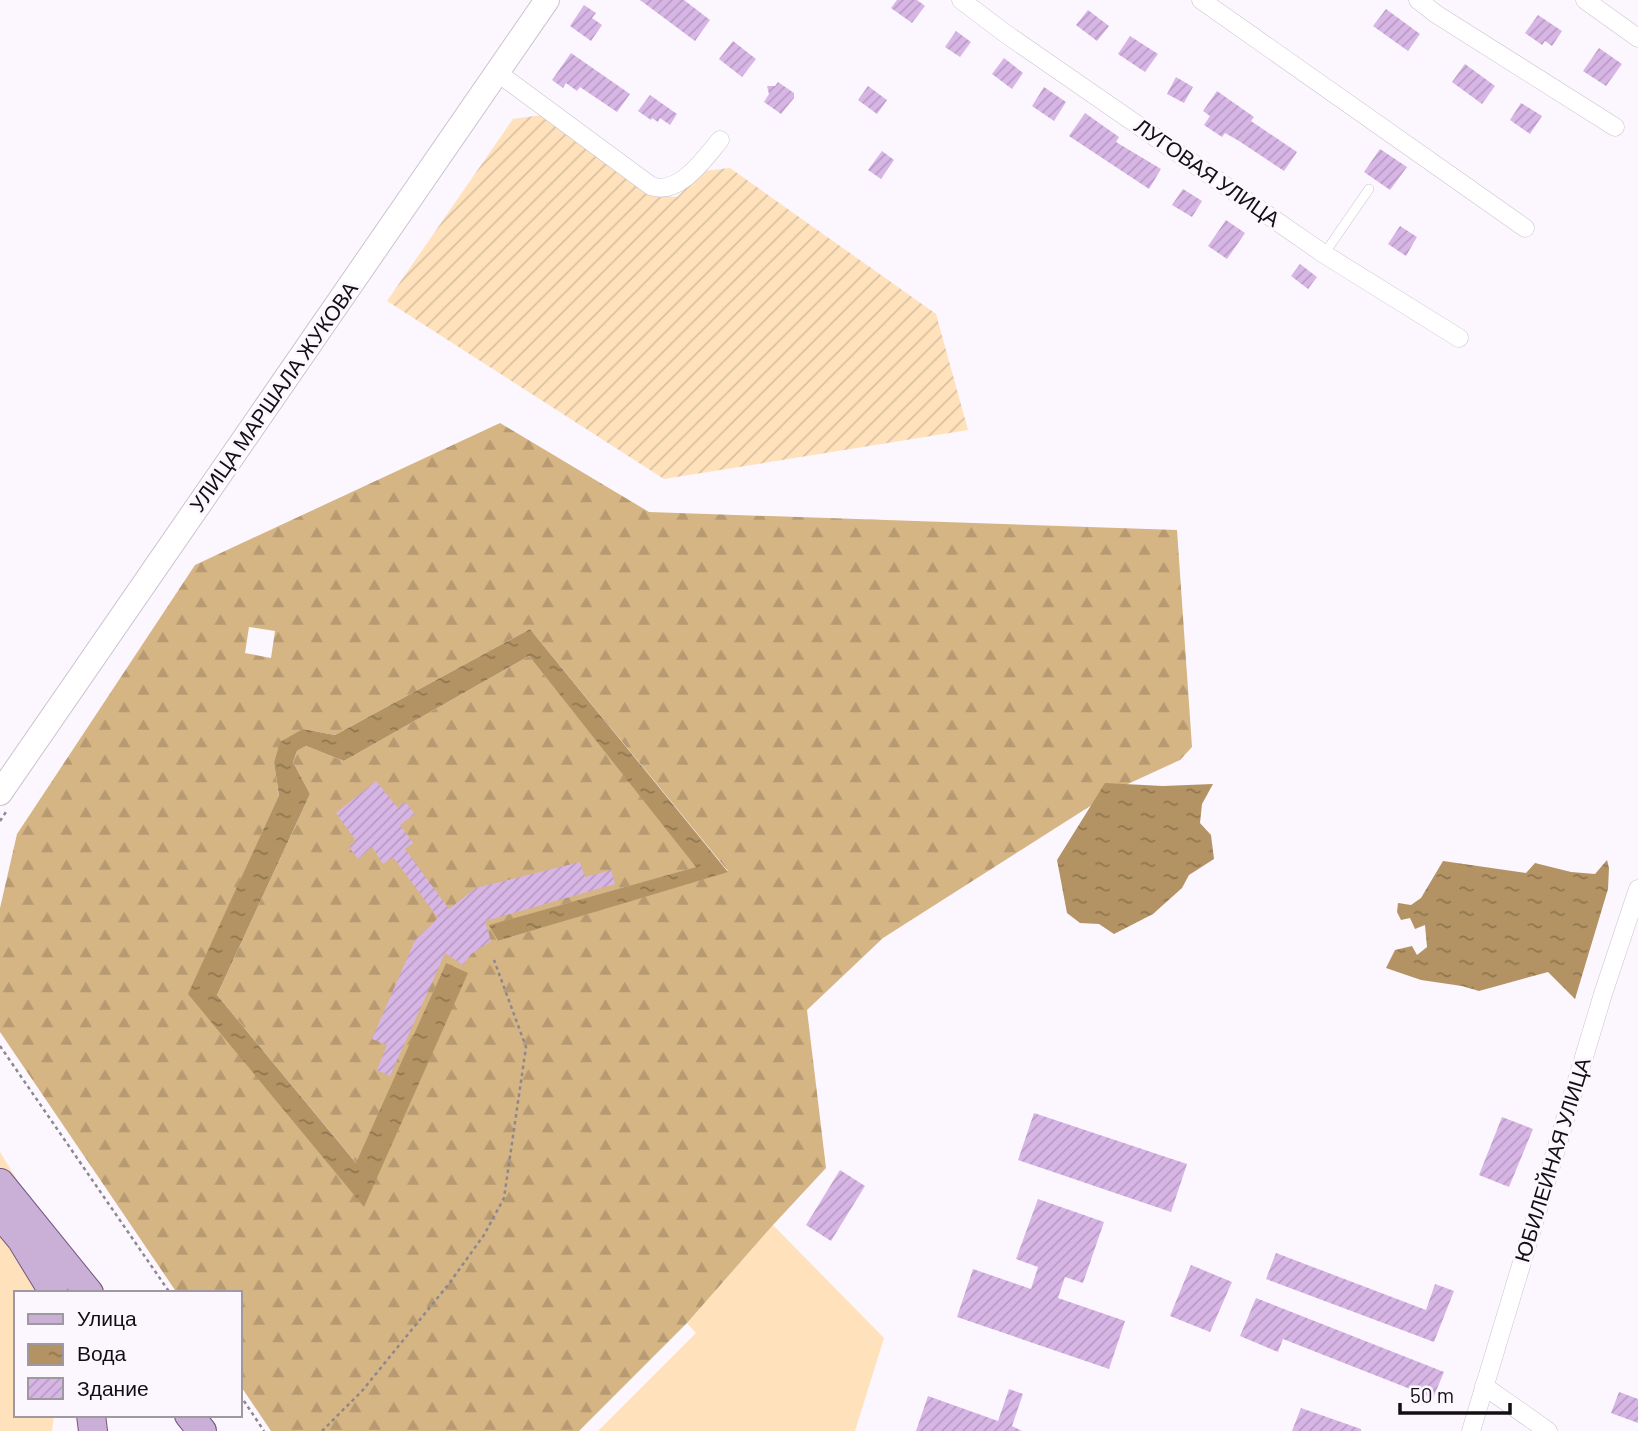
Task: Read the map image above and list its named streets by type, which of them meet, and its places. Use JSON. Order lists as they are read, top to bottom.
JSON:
{
  "streets": {
    "street": ["ЛУГОВАЯ УЛИЦА", "УЛИЦА МАРШАЛА ЖУКОВА", "ЮБИЛЕЙНАЯ УЛИЦА"]
  },
  "legend": ["Улица", "Вода", "Здание"],
  "scale_bar": "50 m"
}
